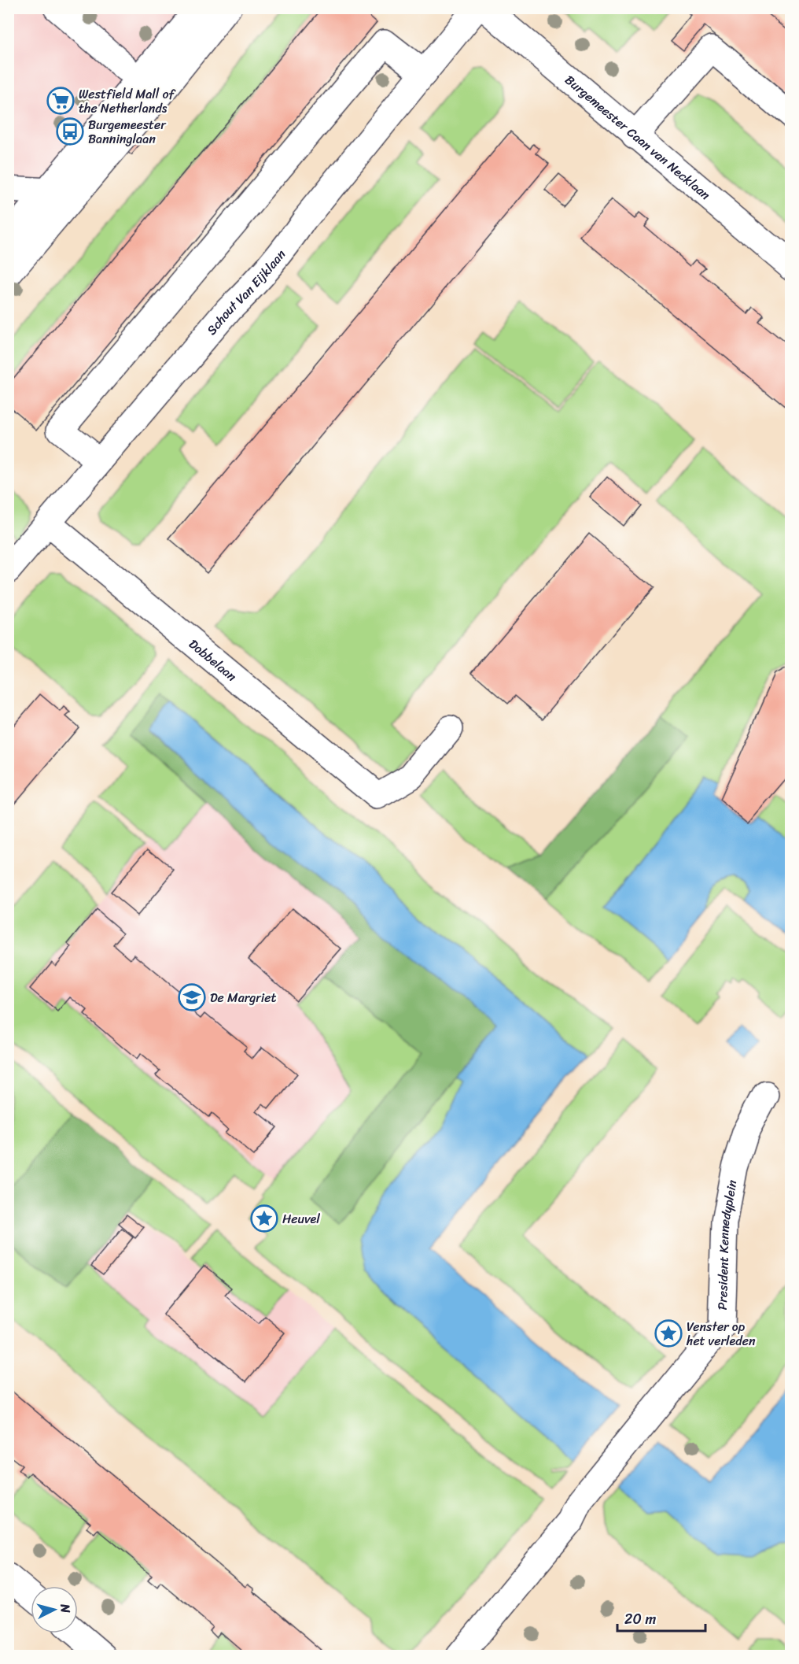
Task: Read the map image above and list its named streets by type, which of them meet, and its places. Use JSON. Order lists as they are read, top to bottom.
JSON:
{
  "streets": {
    "street": [
      "Burgemeester Caan van Necklaan",
      "Schout Van Eijklaan",
      "Dobbelaan",
      "President Kennedyplein"
    ]
  },
  "crossings": [
    ["Schout Van Eijklaan", "Dobbelaan"]
  ],
  "places": {
    "supermarket": ["Westfield Mall of the Netherlands"],
    "bus stop": ["Burgemeester Banninglaan"],
    "school or university": ["De Margriet"],
    "place": ["Heuvel", "Venster op het verleden"]
  },
  "scale_bar": "20 m",
  "north": "right"
}
